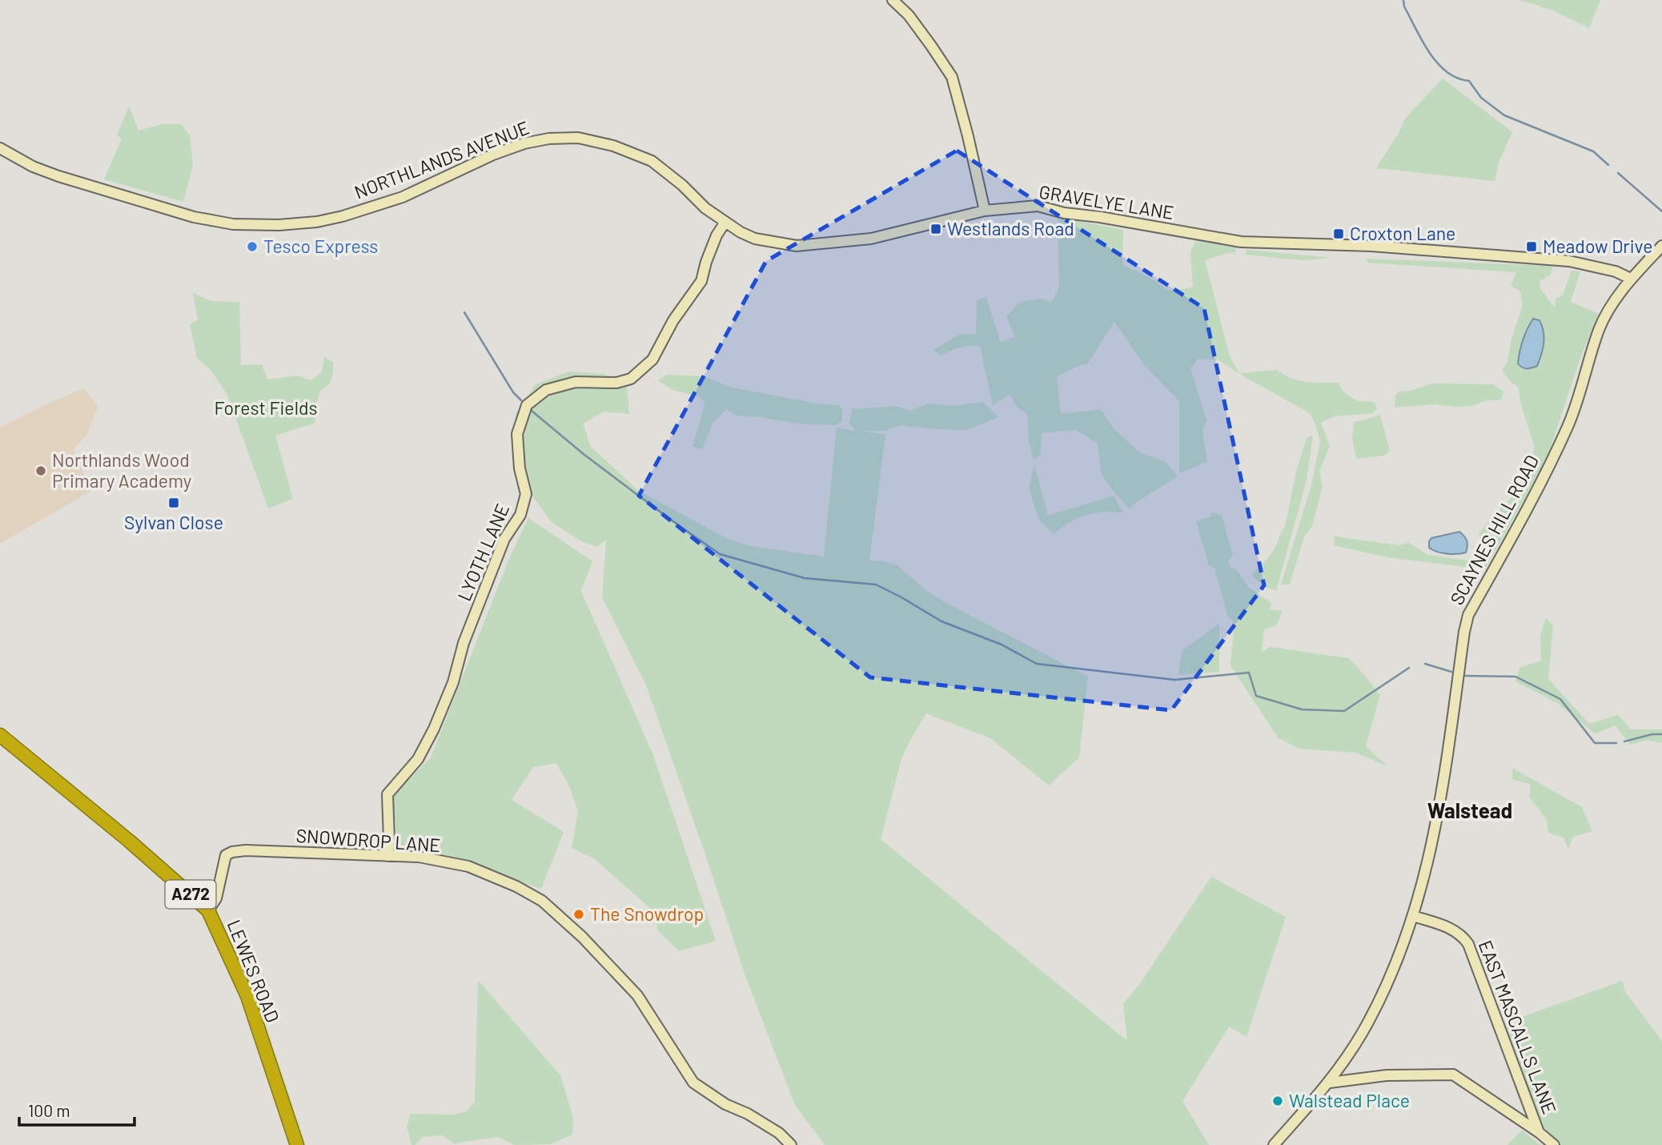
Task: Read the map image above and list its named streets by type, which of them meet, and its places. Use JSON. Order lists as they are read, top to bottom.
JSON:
{
  "streets": {
    "highway": ["A272", "LEWES ROAD"],
    "street": [
      "NORTHLANDS AVENUE",
      "GRAVELYE LANE",
      "SCAYNES HILL ROAD",
      "LYOTH LANE",
      "SNOWDROP LANE",
      "EAST MASCALLS LANE"
    ]
  },
  "crossings": [
    ["NORTHLANDS AVENUE", "GRAVELYE LANE"],
    ["GRAVELYE LANE", "SCAYNES HILL ROAD"],
    ["GRAVELYE LANE", "LYOTH LANE"],
    ["SCAYNES HILL ROAD", "EAST MASCALLS LANE"],
    ["LYOTH LANE", "SNOWDROP LANE"],
    ["SNOWDROP LANE", "LEWES ROAD"]
  ],
  "districts": ["Walstead"],
  "parks": ["Forest Fields"],
  "places": {
    "transit": [
      "Westlands Road",
      "Croxton Lane",
      "Meadow Drive",
      "Sylvan Close"
    ],
    "other": [
      "Tesco Express",
      "Northlands Wood Primary Academy",
      "The Snowdrop",
      "Walstead Place"
    ]
  },
  "scale_bar": "100 m"
}
